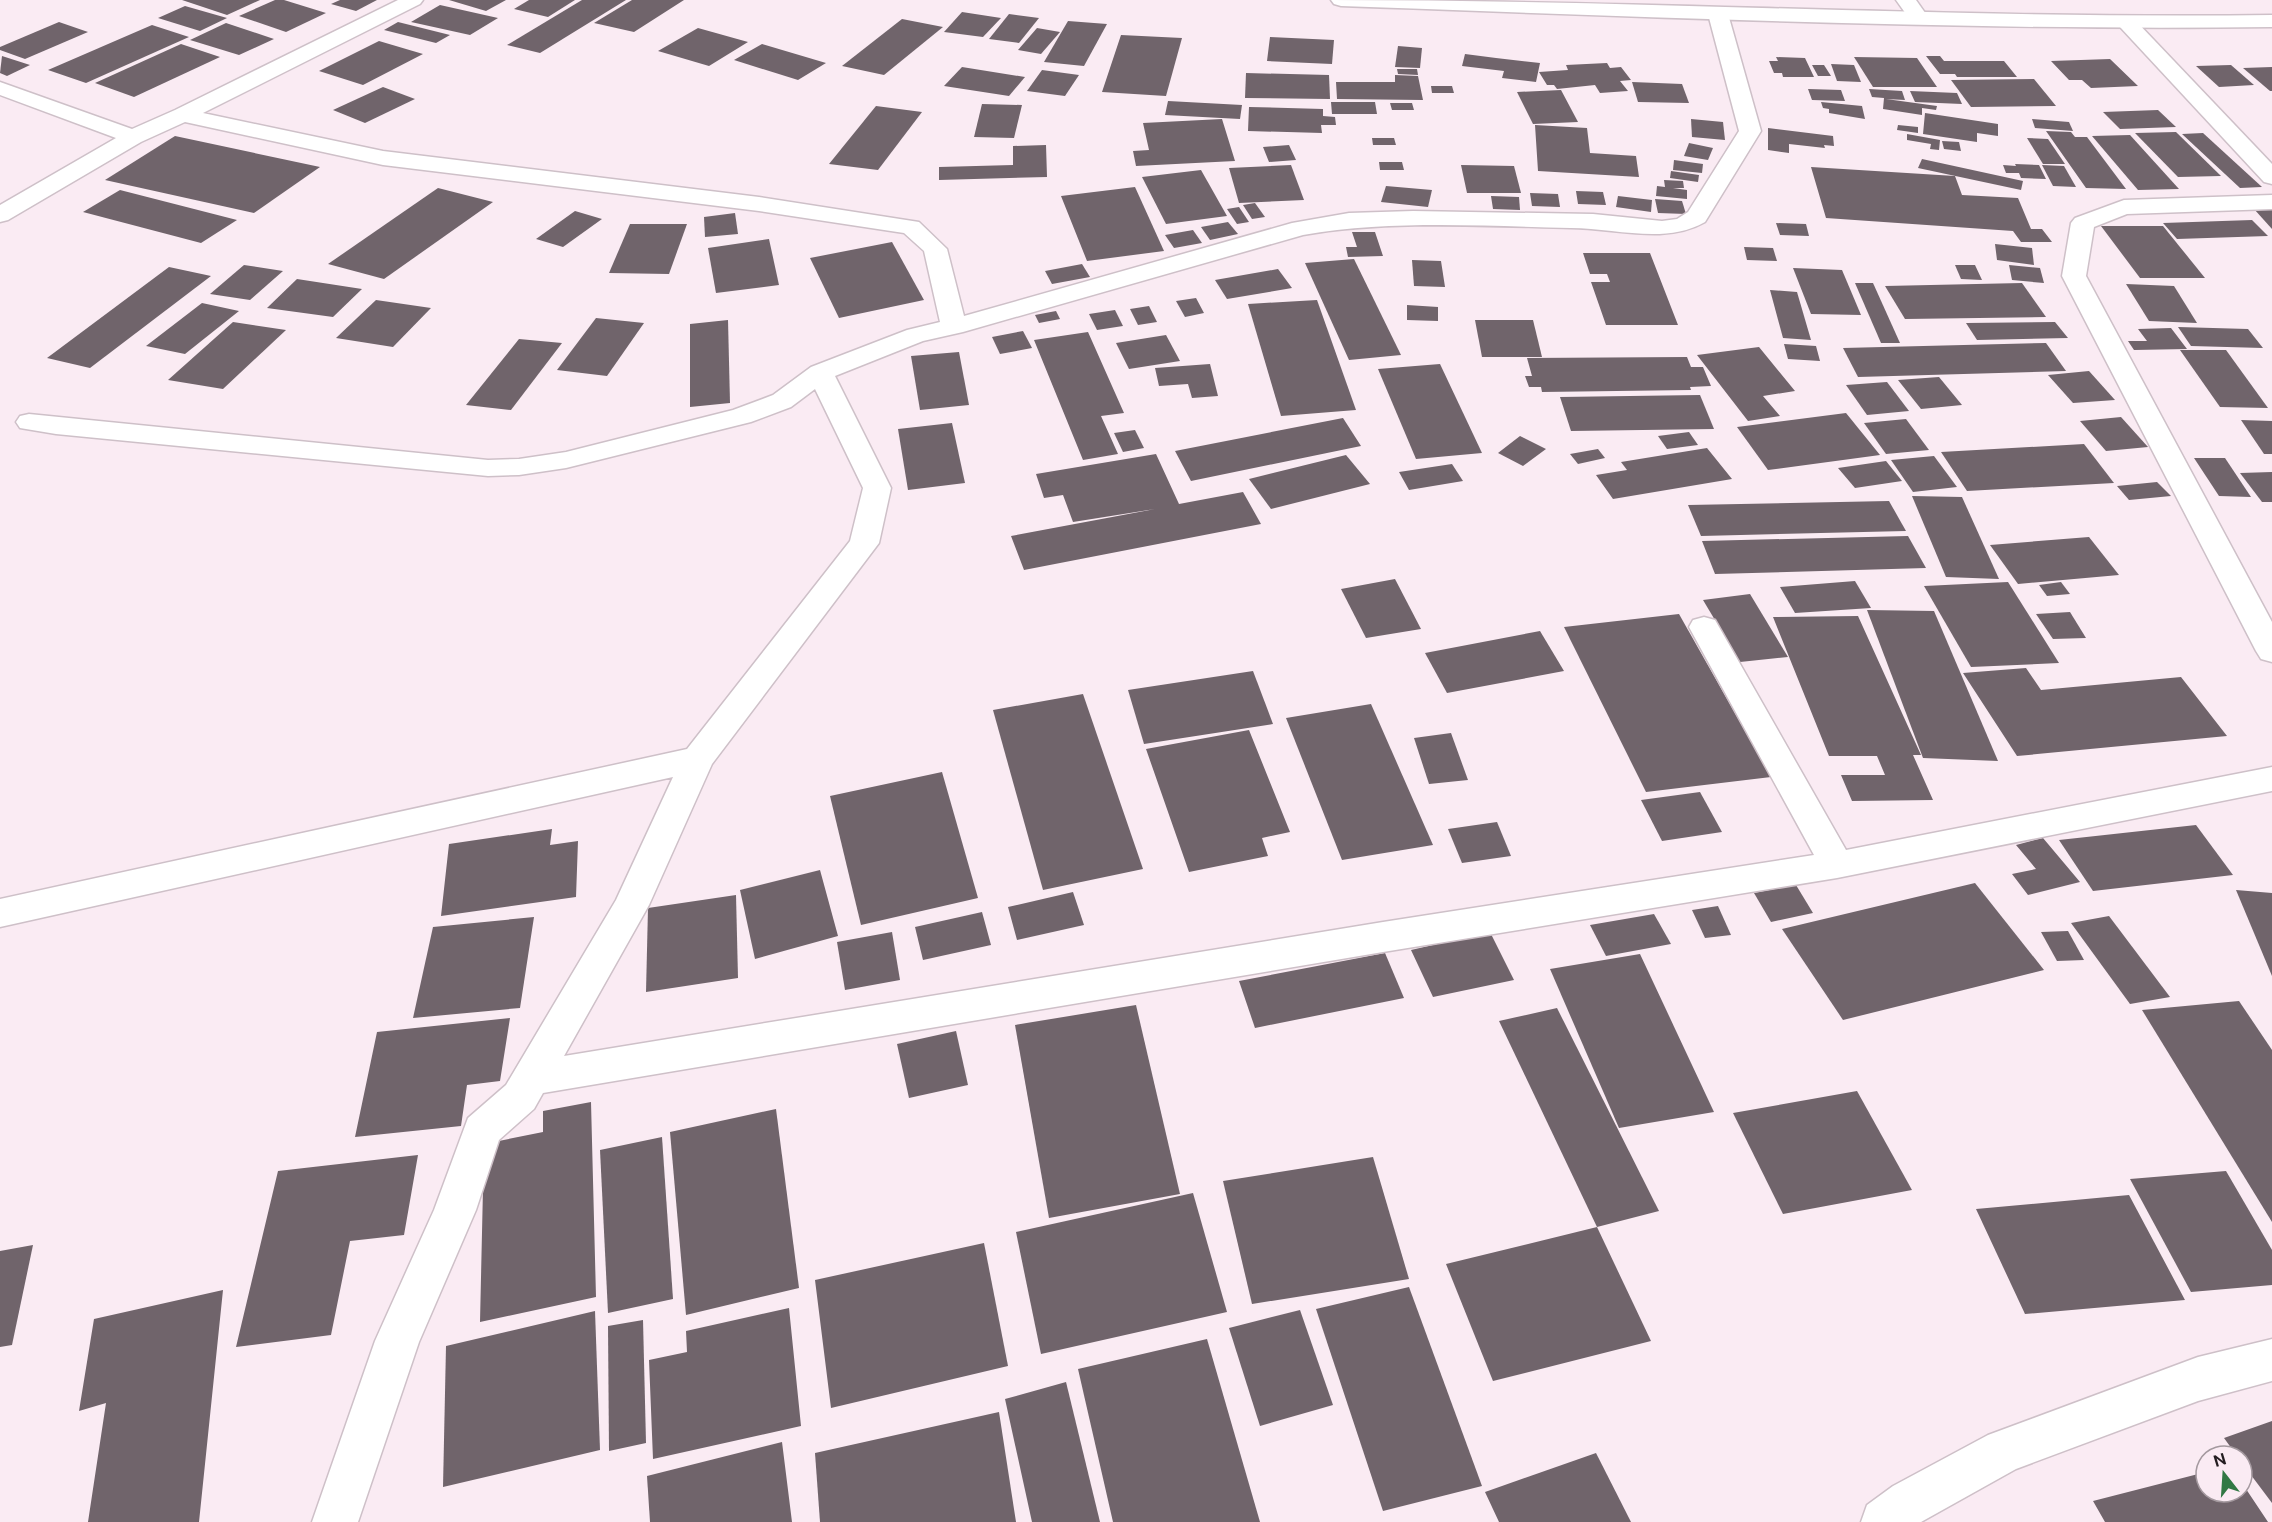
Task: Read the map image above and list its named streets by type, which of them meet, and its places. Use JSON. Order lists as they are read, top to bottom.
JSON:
{
  "north": "top"
}
